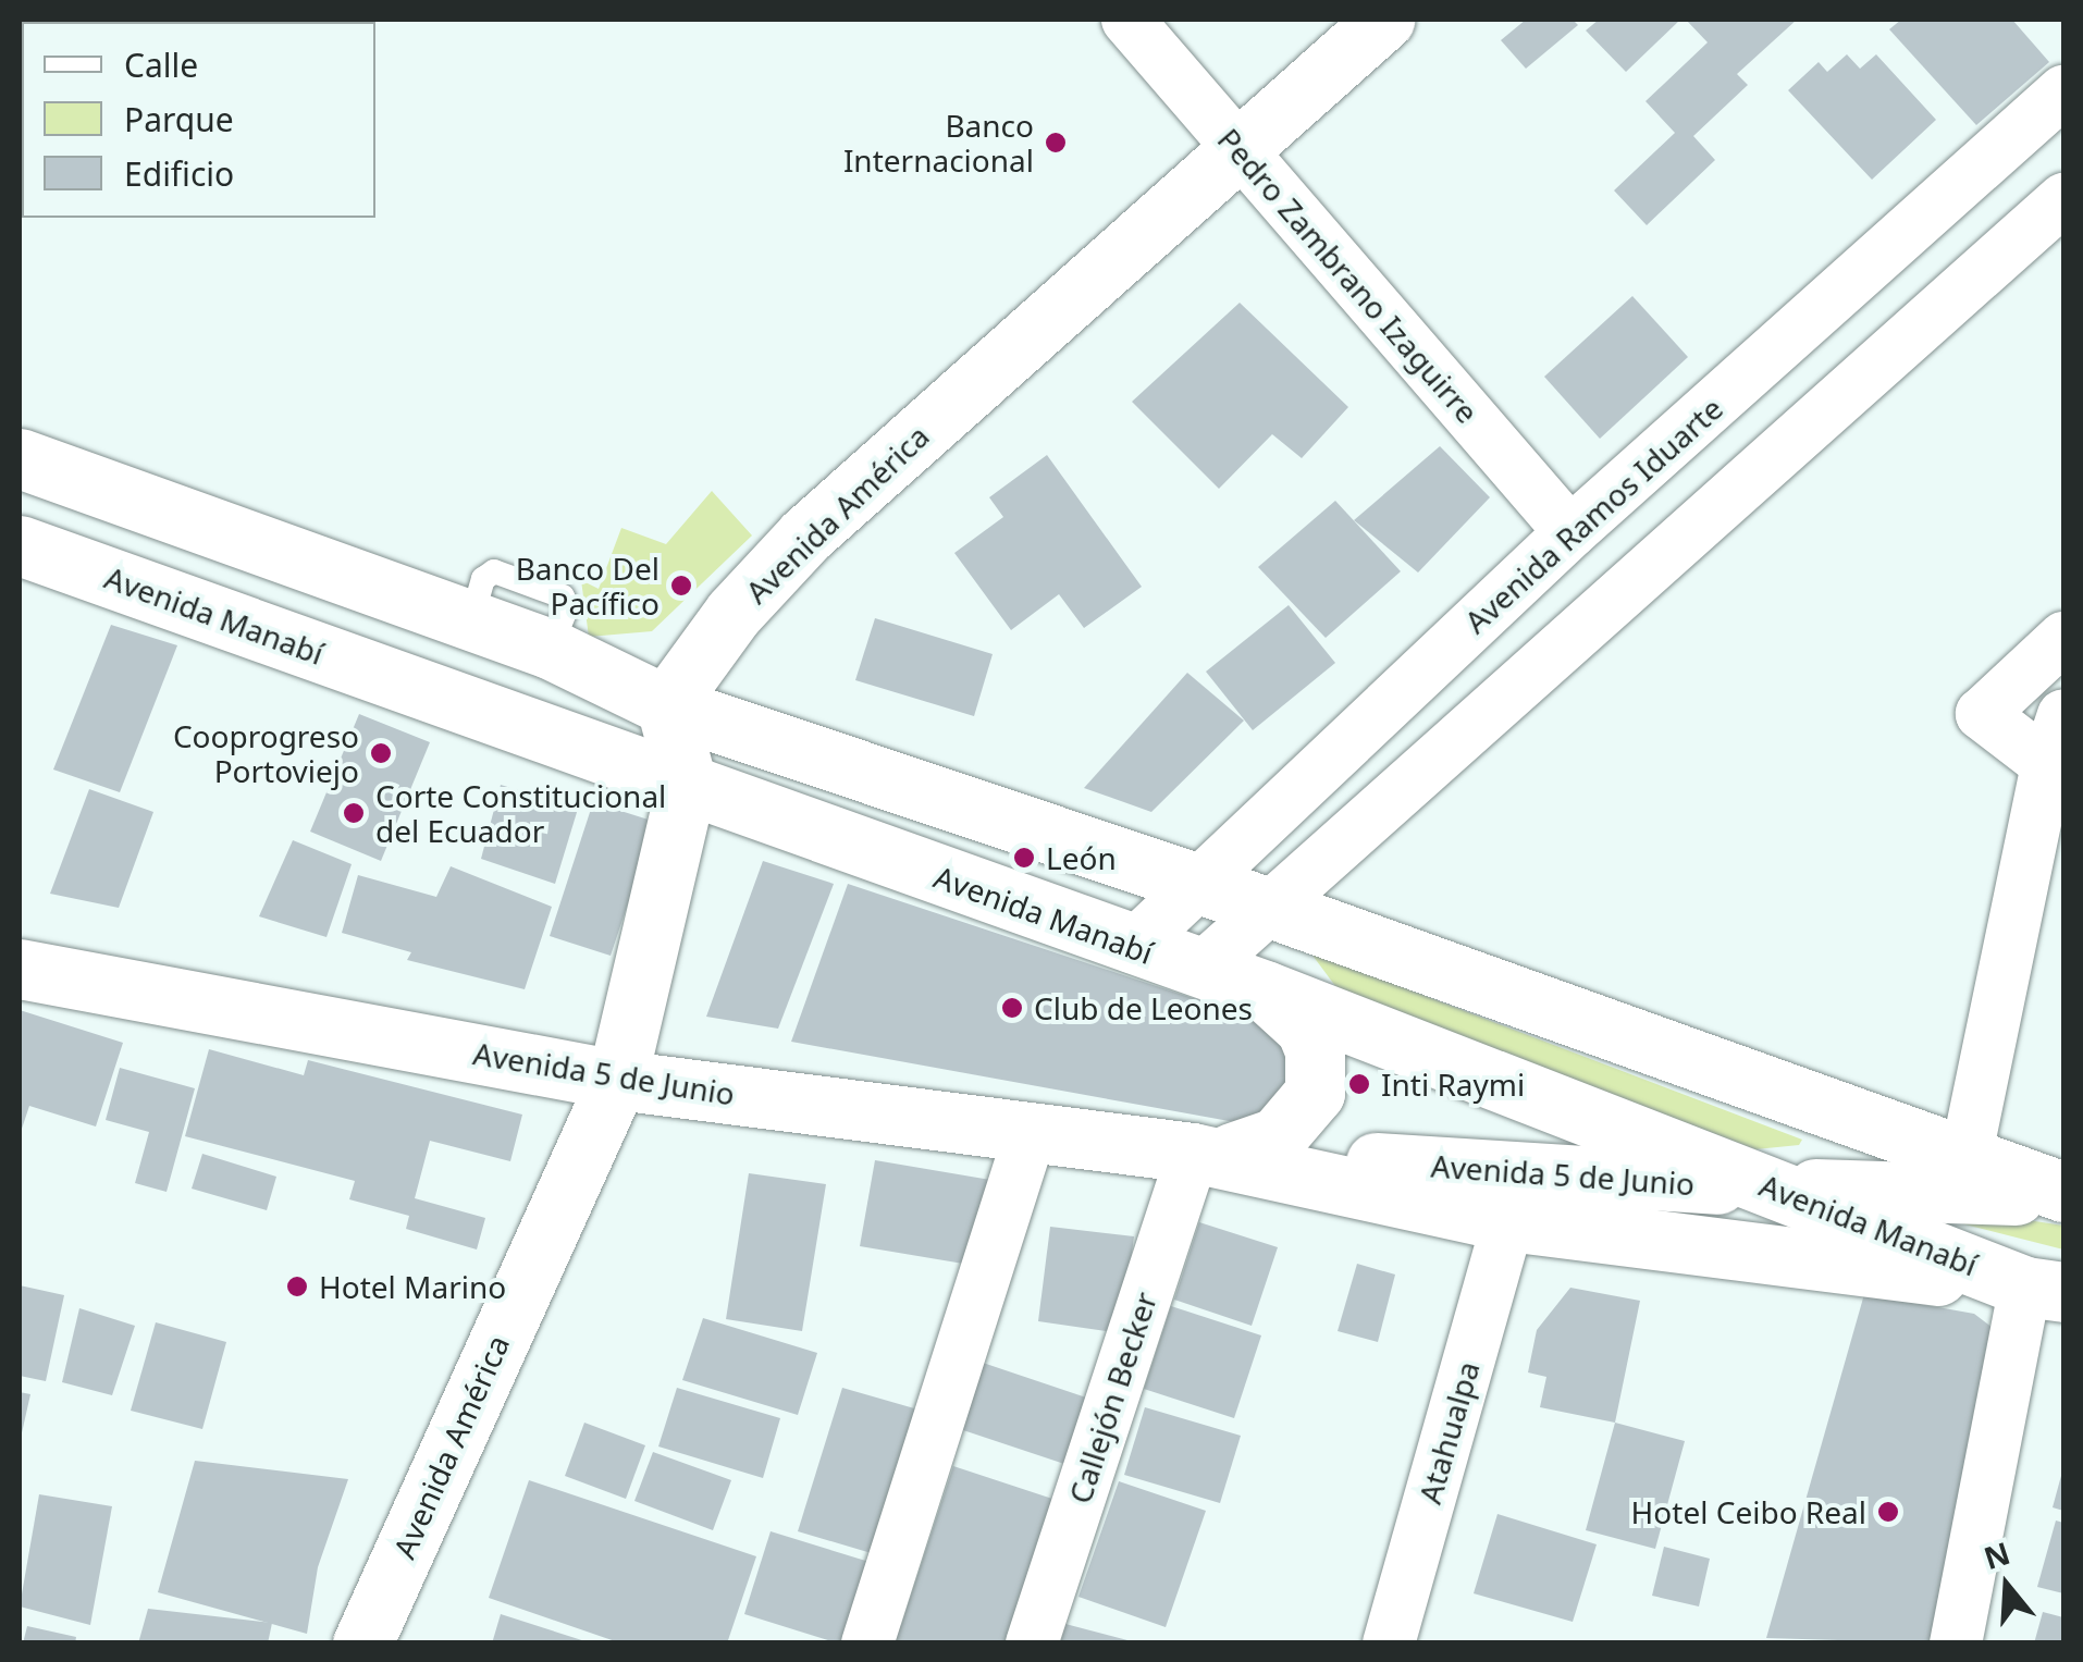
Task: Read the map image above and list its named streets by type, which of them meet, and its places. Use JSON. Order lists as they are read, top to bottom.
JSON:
{
  "streets": {
    "street": [
      "Pedro Zambrano Izaguirre",
      "Avenida América",
      "Avenida Ramos Iduarte",
      "Avenida Manabí",
      "Avenida 5 de Junio",
      "Callejón Becker",
      "Atahualpa"
    ]
  },
  "crossings": [
    ["Pedro Zambrano Izaguirre", "Avenida América"],
    ["Pedro Zambrano Izaguirre", "Avenida Ramos Iduarte"],
    ["Avenida América", "Avenida Manabí"],
    ["Avenida América", "Avenida 5 de Junio"],
    ["Avenida Ramos Iduarte", "Avenida Manabí"],
    ["Avenida Manabí", "Avenida 5 de Junio"],
    ["Avenida 5 de Junio", "Callejón Becker"],
    ["Avenida 5 de Junio", "Atahualpa"]
  ],
  "places": [
    "Banco Internacional",
    "Banco Del Pacífico",
    "Cooprogreso Portoviejo",
    "Corte Constitucional del Ecuador",
    "León",
    "Club de Leones",
    "Inti Raymi",
    "Hotel Marino",
    "Hotel Ceibo Real"
  ],
  "legend": ["Calle", "Parque", "Edificio"],
  "north": "top"
}
